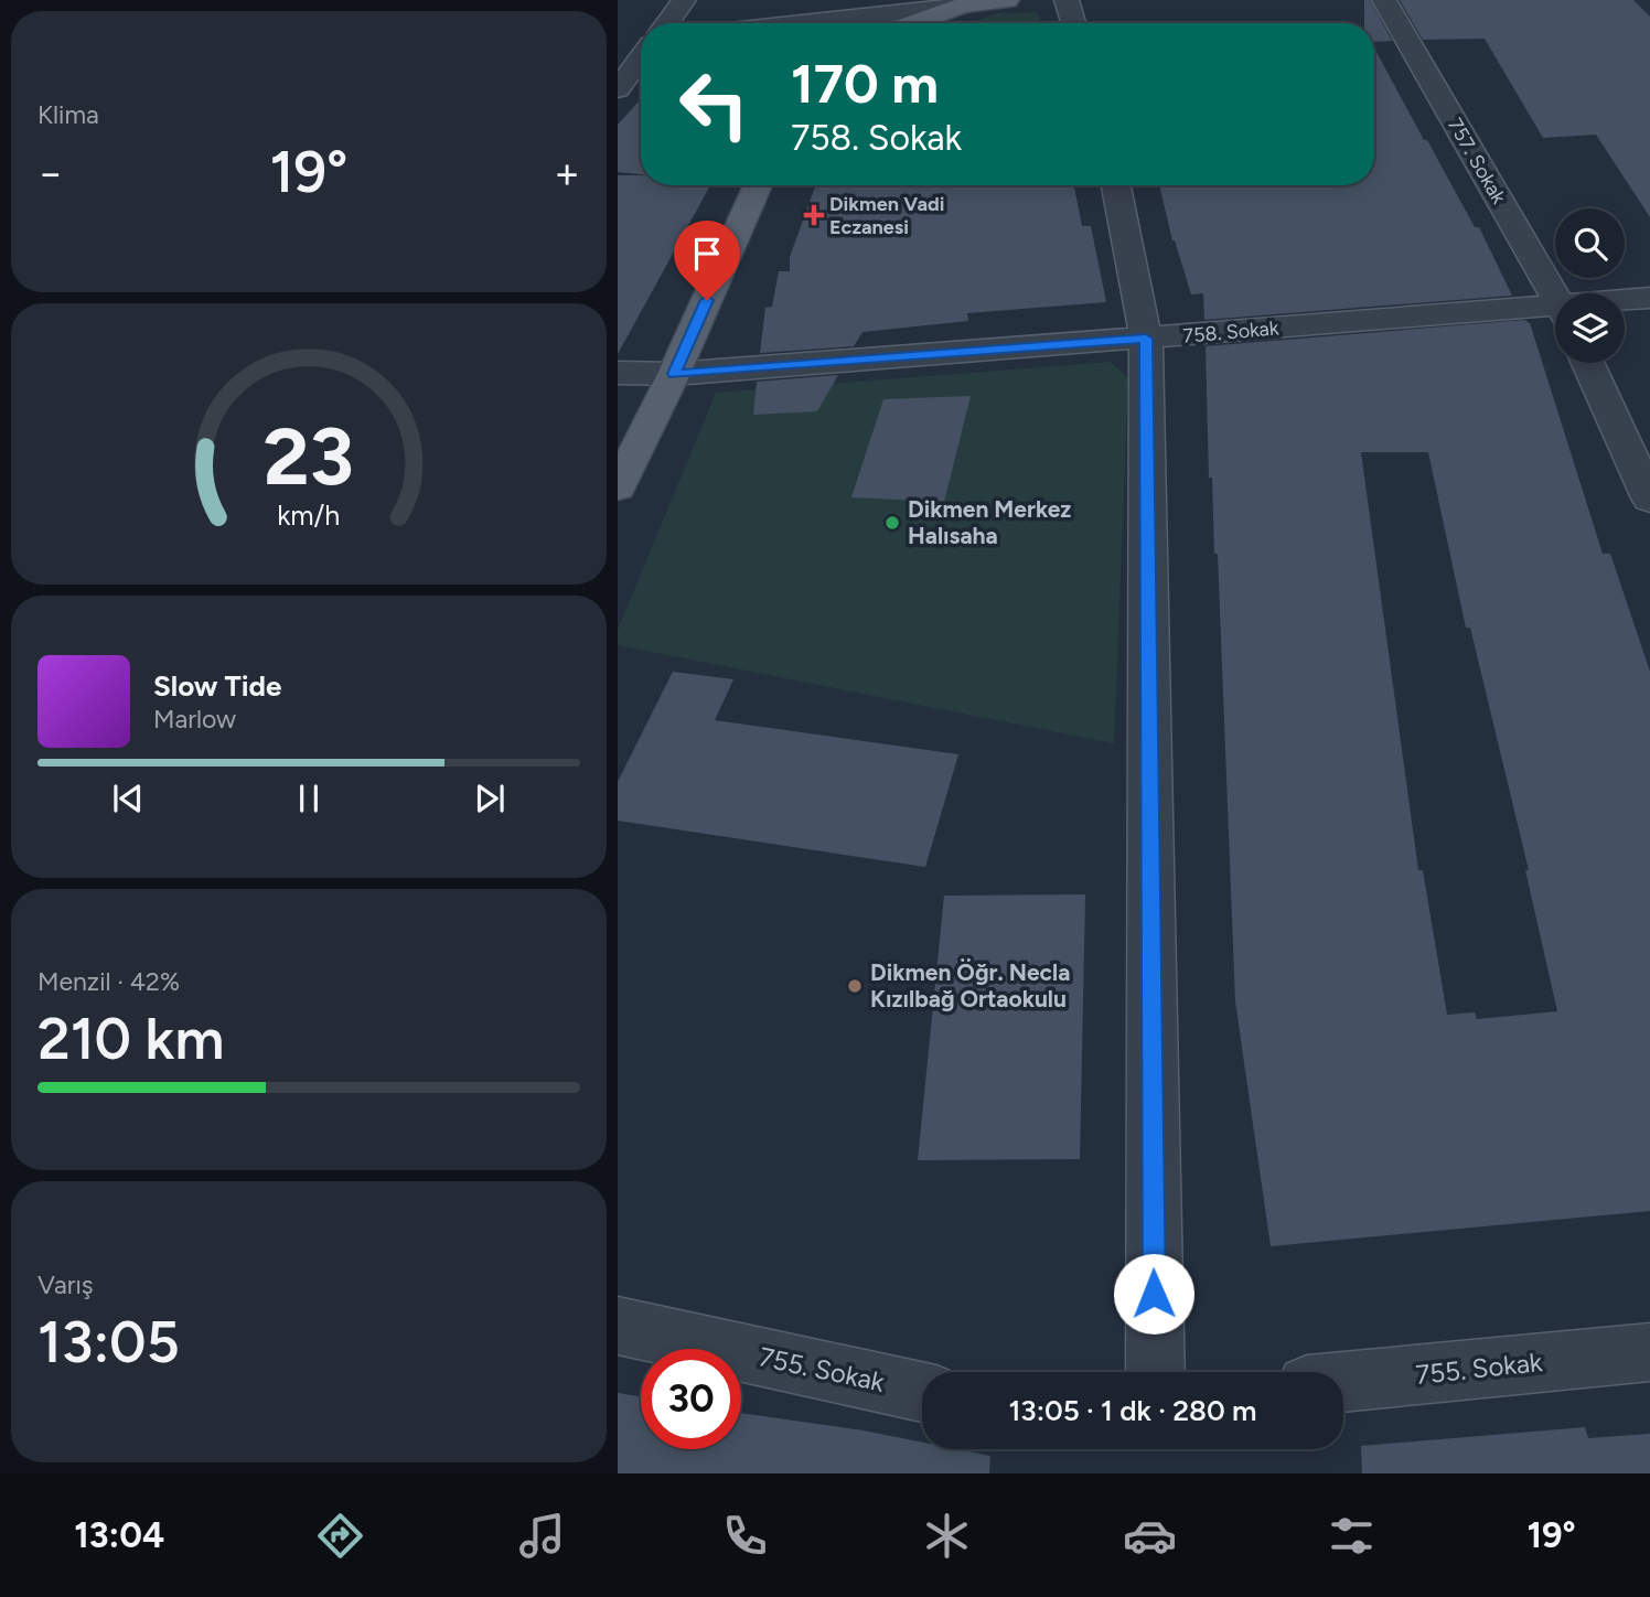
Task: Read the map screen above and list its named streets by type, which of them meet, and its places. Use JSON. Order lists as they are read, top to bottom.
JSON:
{
  "streets": {
    "street": ["757. Sokak", "758. Sokak", "755. Sokak"]
  },
  "places": {
    "health": ["Dikmen Vadi Eczanesi"],
    "other": ["Dikmen Merkez Halısaha", "Dikmen Öğr. Necla Kızılbağ Ortaokulu"]
  },
  "page": {
    "tile": [
      "Klima",
      ["Menzil · 42%", "210 km"],
      ["Varış", "13:05"]
    ],
    "turn": ["170 m", "758. Sokak"],
    "heat": ["−", "19°", "+"],
    "song": ["Slow Tide", "Marlow"],
    "limit": "30",
    "trip": "13:05 · 1 dk · 280 m",
    "tabs": ["13:04", "19°"],
    "gauge": ["23", "km/h"]
  }
}
